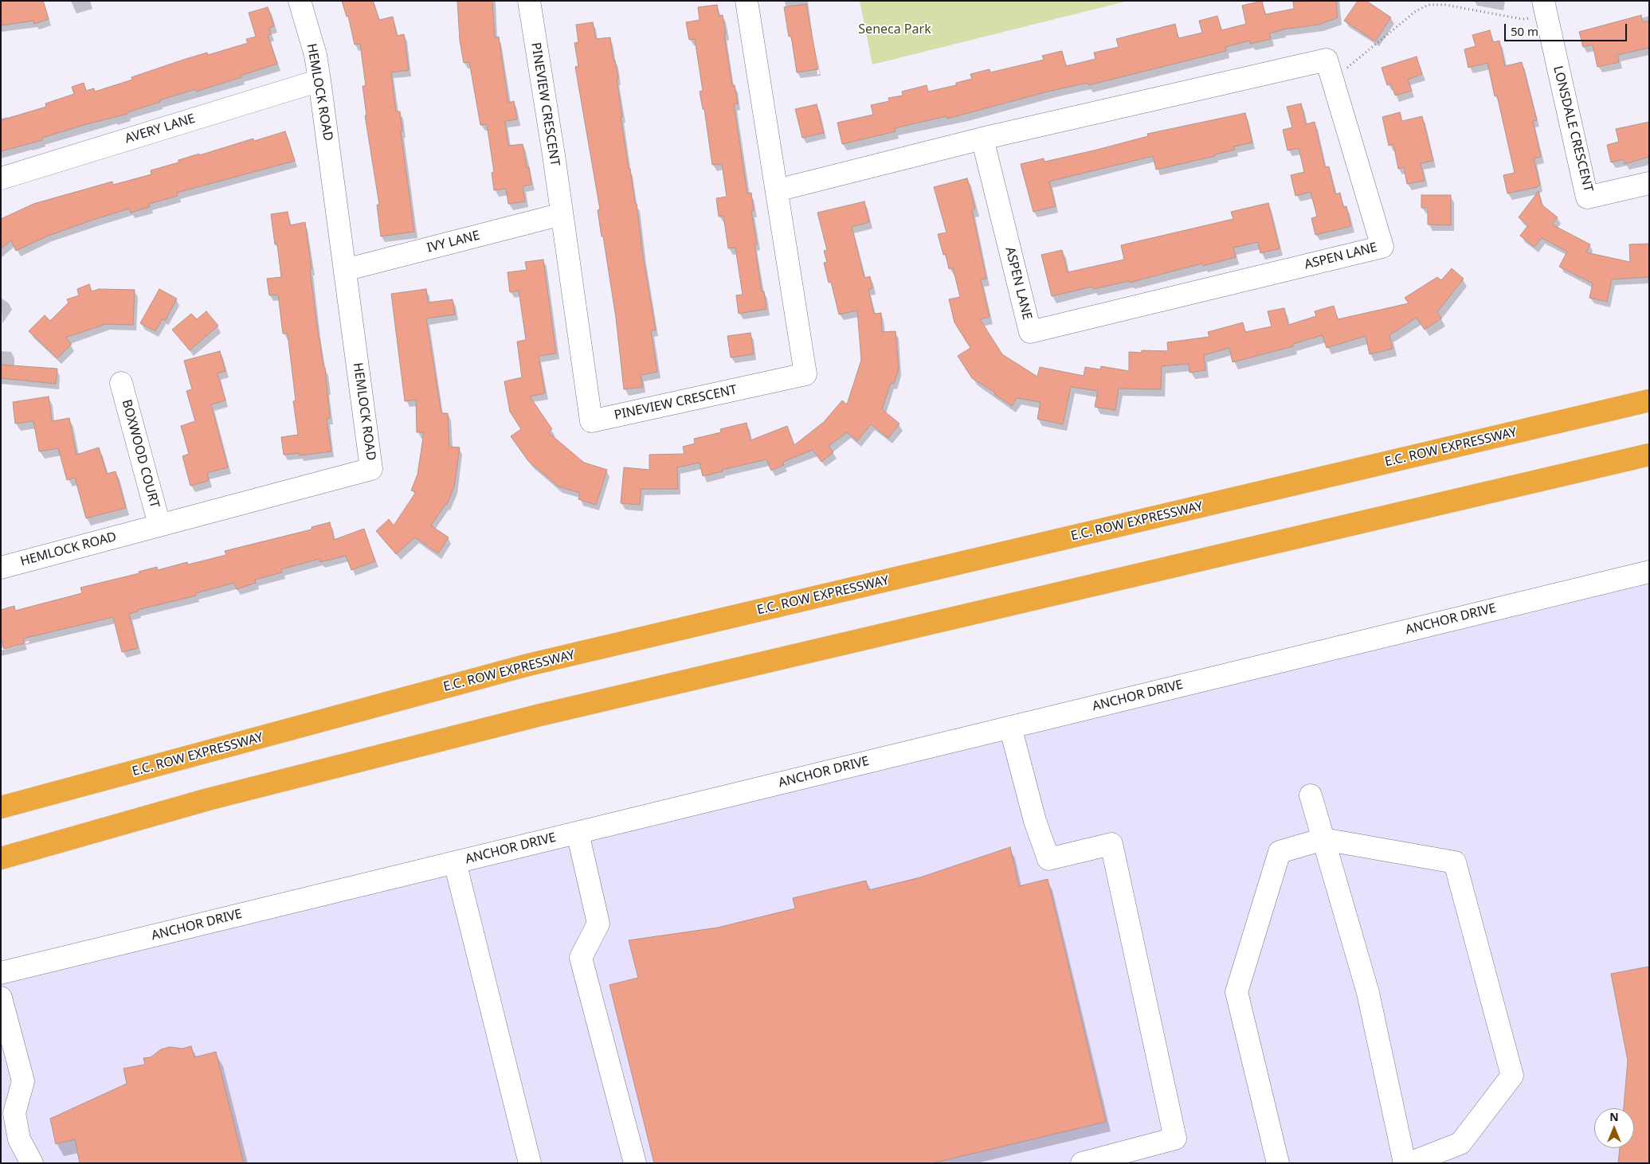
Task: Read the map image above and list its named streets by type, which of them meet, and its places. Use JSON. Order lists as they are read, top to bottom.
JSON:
{
  "streets": {
    "highway": ["E.C. ROW EXPRESSWAY"],
    "street": [
      "HEMLOCK ROAD",
      "PINEVIEW CRESCENT",
      "AVERY LANE",
      "LONSDALE CRESCENT",
      "IVY LANE",
      "ASPEN LANE",
      "BOXWOOD COURT",
      "ANCHOR DRIVE"
    ]
  },
  "crossings": [
    ["HEMLOCK ROAD", "AVERY LANE"],
    ["HEMLOCK ROAD", "IVY LANE"],
    ["HEMLOCK ROAD", "BOXWOOD COURT"],
    ["PINEVIEW CRESCENT", "IVY LANE"],
    ["PINEVIEW CRESCENT", "ASPEN LANE"]
  ],
  "parks": ["Seneca Park"],
  "scale_bar": "50 m",
  "north": "top"
}
